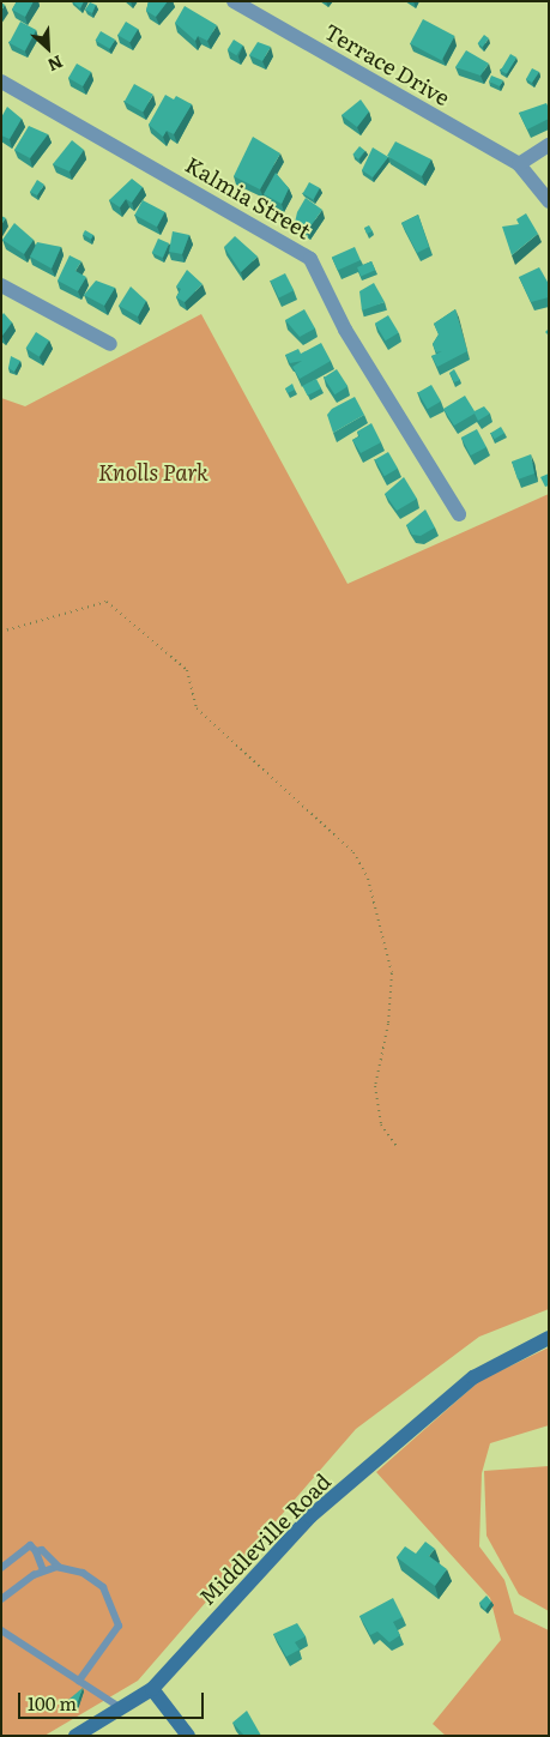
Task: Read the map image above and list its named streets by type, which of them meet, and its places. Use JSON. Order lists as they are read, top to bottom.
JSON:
{
  "streets": {
    "street": ["Terrace Drive", "Kalmia Street", "Middleville Road"]
  },
  "parks": ["Knolls Park"],
  "scale_bar": "100 m",
  "north": "bottom right"
}
